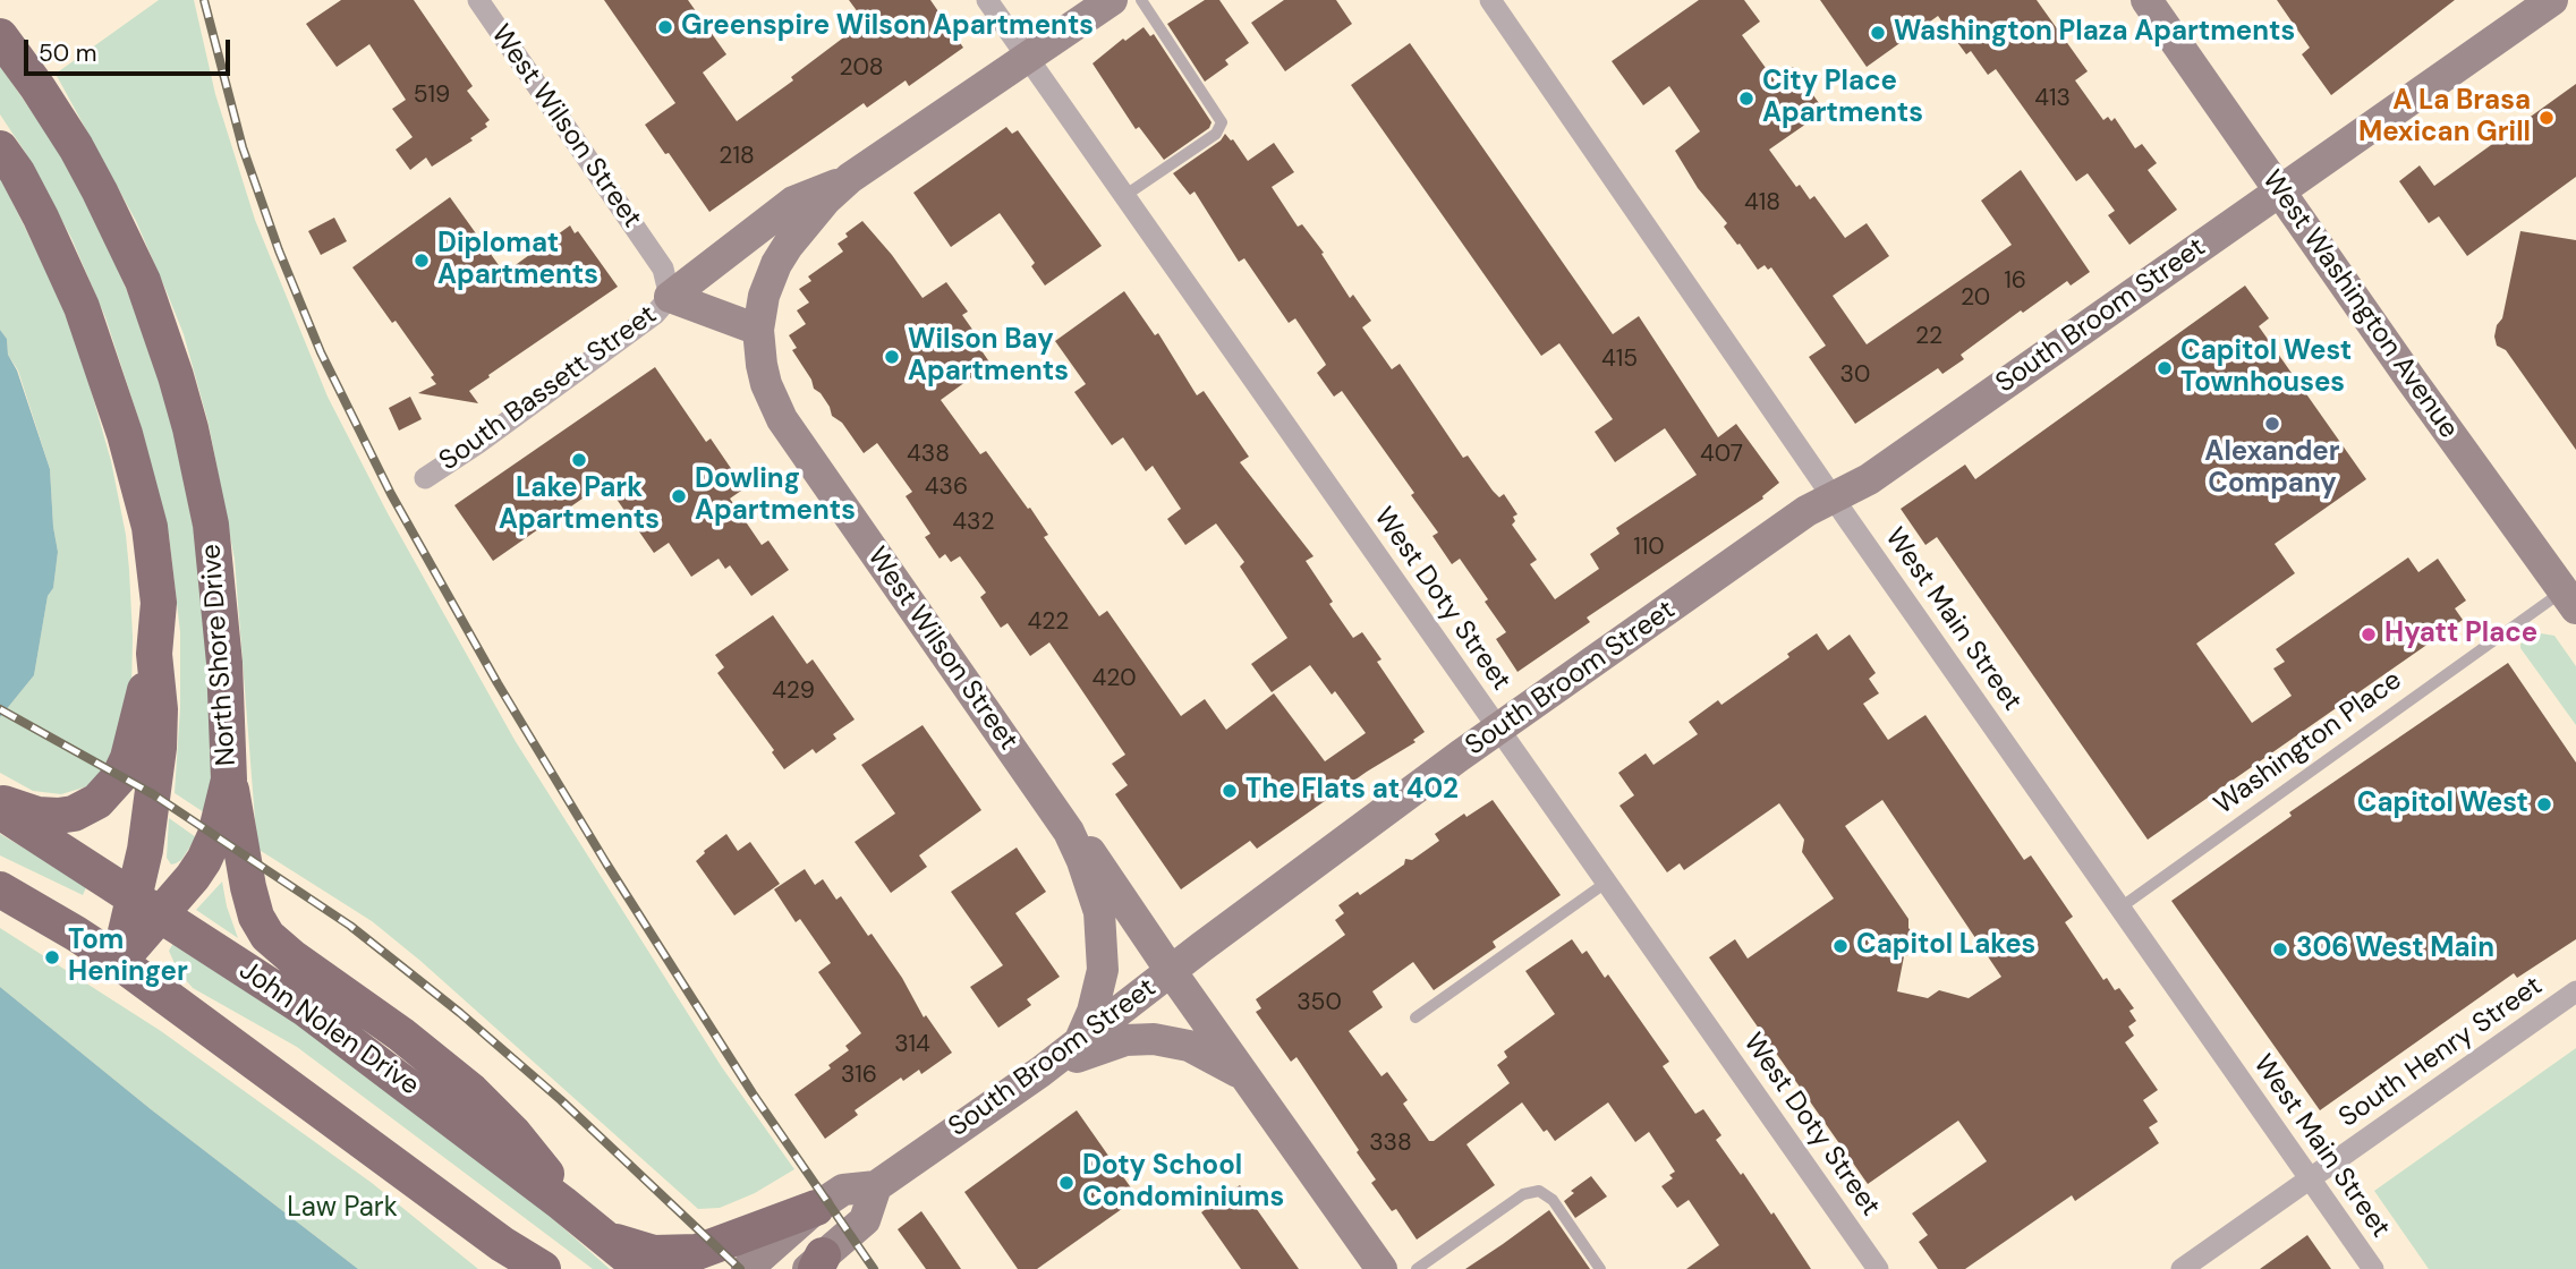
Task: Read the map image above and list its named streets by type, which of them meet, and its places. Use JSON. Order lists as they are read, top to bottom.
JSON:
{
  "streets": {
    "main road": ["North Shore Drive", "John Nolen Drive"],
    "street": [
      "West Wilson Street",
      "West Washington Avenue",
      "South Broom Street",
      "South Bassett Street",
      "West Doty Street",
      "West Main Street",
      "South Henry Street"
    ],
    "lane": ["Washington Place"]
  },
  "crossings": [
    ["West Wilson Street", "South Bassett Street"],
    ["West Washington Avenue", "South Broom Street"],
    ["West Washington Avenue", "Washington Place"],
    ["South Broom Street", "West Doty Street"],
    ["South Broom Street", "West Main Street"],
    ["West Main Street", "Washington Place"],
    ["West Main Street", "South Henry Street"],
    ["North Shore Drive", "John Nolen Drive"]
  ],
  "parks": ["Law Park"],
  "places": [
    "Greenspire Wilson Apartments",
    "Washington Plaza Apartments",
    "City Place Apartments",
    "A La Brasa Mexican Grill",
    "Diplomat Apartments",
    "Wilson Bay Apartments",
    "Capitol West Townhouses",
    "Alexander Company",
    "Lake Park Apartments",
    "Dowling Apartments",
    "Hyatt Place",
    "The Flats at 402",
    "Capitol West",
    "Capitol Lakes",
    "306 West Main",
    "Tom Heninger",
    "Doty School Condominiums"
  ],
  "house_numbers": [
    "208",
    "519",
    "413",
    "218",
    "418",
    "16",
    "20",
    "22",
    "415",
    "30",
    "438",
    "407",
    "436",
    "432",
    "110",
    "422",
    "420",
    "429",
    "350",
    "314",
    "316",
    "338"
  ],
  "scale_bar": "50 m"
}
